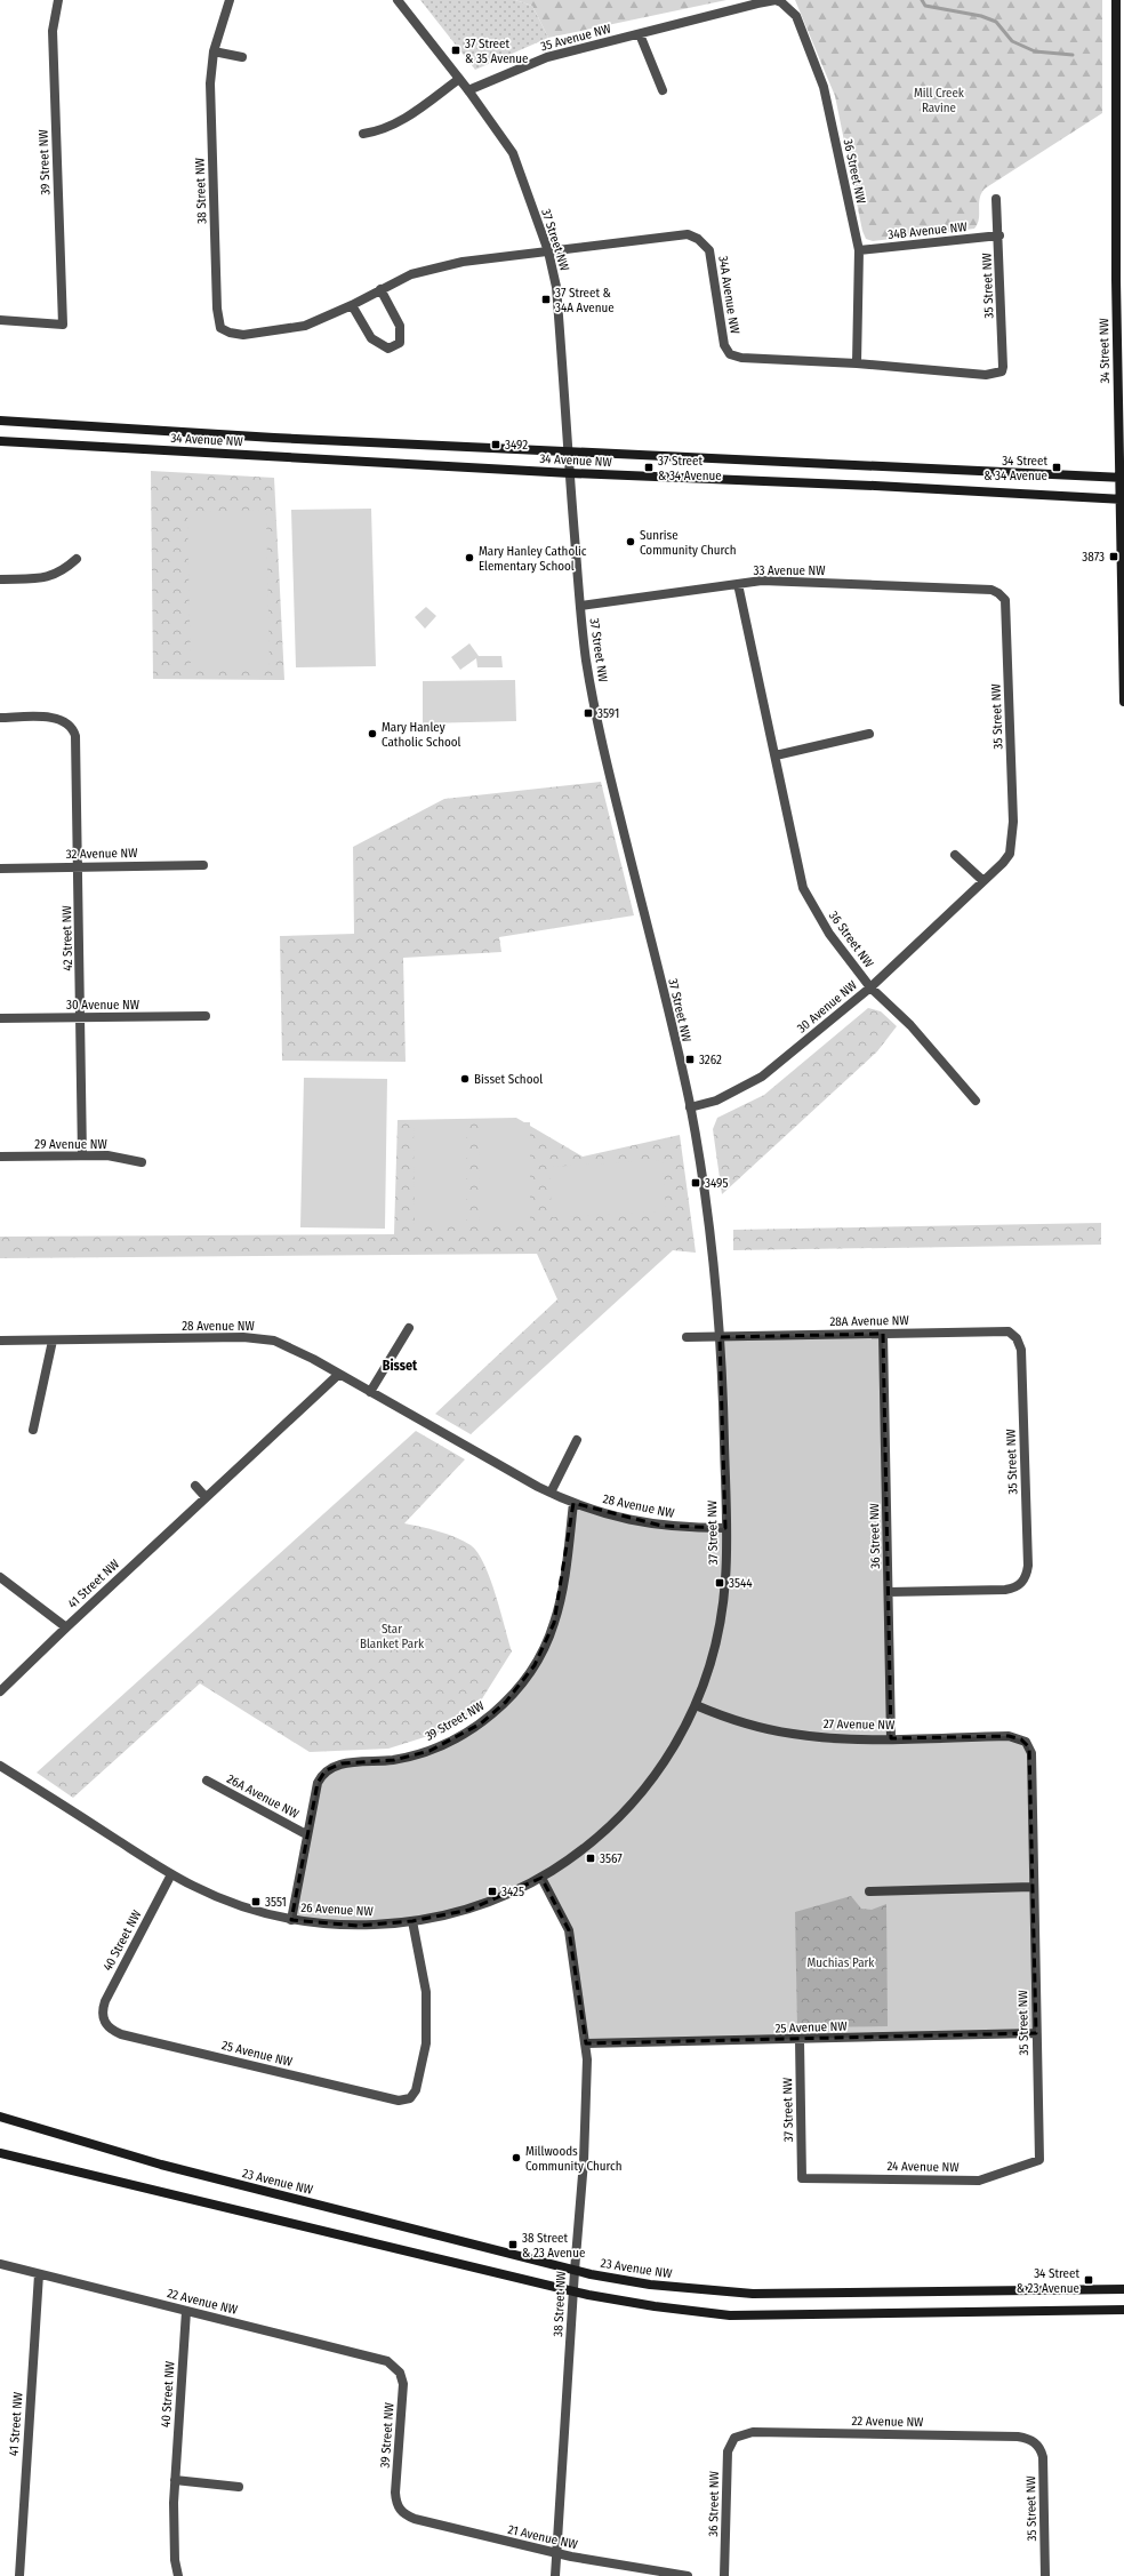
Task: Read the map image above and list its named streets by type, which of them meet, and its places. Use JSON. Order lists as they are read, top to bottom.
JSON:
{
  "streets": {
    "main road": ["34 Street NW", "34 Avenue NW", "23 Avenue NW"],
    "street": [
      "35 Avenue NW",
      "39 Street NW",
      "36 Street NW",
      "38 Street NW",
      "34B Avenue NW",
      "37 Street NW",
      "35 Street NW",
      "34A Avenue NW",
      "33 Avenue NW",
      "32 Avenue NW",
      "42 Street NW",
      "30 Avenue NW",
      "29 Avenue NW",
      "28A Avenue NW",
      "28 Avenue NW",
      "41 Street NW",
      "27 Avenue NW",
      "26A Avenue NW",
      "26 Avenue NW",
      "40 Street NW",
      "25 Avenue NW",
      "24 Avenue NW",
      "22 Avenue NW",
      "21 Avenue NW"
    ]
  },
  "crossings": [
    ["35 Avenue NW", "36 Street NW"],
    ["35 Avenue NW", "37 Street NW"],
    ["39 Street NW", "28 Avenue NW"],
    ["39 Street NW", "26A Avenue NW"],
    ["39 Street NW", "26 Avenue NW"],
    ["39 Street NW", "22 Avenue NW"],
    ["39 Street NW", "21 Avenue NW"],
    ["36 Street NW", "34B Avenue NW"],
    ["36 Street NW", "35 Street NW"],
    ["36 Street NW", "34A Avenue NW"],
    ["36 Street NW", "33 Avenue NW"],
    ["36 Street NW", "30 Avenue NW"],
    ["36 Street NW", "28A Avenue NW"],
    ["36 Street NW", "27 Avenue NW"],
    ["36 Street NW", "22 Avenue NW"],
    ["38 Street NW", "34A Avenue NW"],
    ["38 Street NW", "26 Avenue NW"],
    ["38 Street NW", "25 Avenue NW"],
    ["38 Street NW", "23 Avenue NW"],
    ["38 Street NW", "21 Avenue NW"],
    ["34B Avenue NW", "35 Street NW"],
    ["37 Street NW", "34A Avenue NW"],
    ["37 Street NW", "34 Avenue NW"],
    ["37 Street NW", "33 Avenue NW"],
    ["37 Street NW", "30 Avenue NW"],
    ["37 Street NW", "28A Avenue NW"],
    ["37 Street NW", "28 Avenue NW"],
    ["37 Street NW", "27 Avenue NW"],
    ["37 Street NW", "26 Avenue NW"],
    ["37 Street NW", "25 Avenue NW"],
    ["37 Street NW", "24 Avenue NW"],
    ["35 Street NW", "34A Avenue NW"],
    ["35 Street NW", "33 Avenue NW"],
    ["35 Street NW", "30 Avenue NW"],
    ["35 Street NW", "28A Avenue NW"],
    ["35 Street NW", "27 Avenue NW"],
    ["35 Street NW", "25 Avenue NW"],
    ["35 Street NW", "24 Avenue NW"],
    ["35 Street NW", "22 Avenue NW"],
    ["34 Street NW", "34 Avenue NW"],
    ["32 Avenue NW", "42 Street NW"],
    ["42 Street NW", "30 Avenue NW"],
    ["42 Street NW", "29 Avenue NW"],
    ["28 Avenue NW", "41 Street NW"],
    ["41 Street NW", "22 Avenue NW"],
    ["26 Avenue NW", "40 Street NW"],
    ["26 Avenue NW", "25 Avenue NW"],
    ["40 Street NW", "25 Avenue NW"],
    ["40 Street NW", "22 Avenue NW"]
  ],
  "districts": ["Bisset"],
  "parks": ["Mill Creek Ravine", "Star Blanket Park", "Muchias Park"],
  "places": {
    "transit": [
      "37 Street & 35 Avenue",
      "37 Street & 34A Avenue",
      "3492",
      "37 Street & 34 Avenue",
      "34 Street & 34 Avenue",
      "3873",
      "3591",
      "3262",
      "3495",
      "3544",
      "3567",
      "3425",
      "3551",
      "38 Street & 23 Avenue",
      "34 Street & 23 Avenue"
    ],
    "other": [
      "Sunrise Community Church",
      "Mary Hanley Catholic Elementary School",
      "Mary Hanley Catholic School",
      "Bisset School",
      "Millwoods Community Church"
    ]
  }
}
